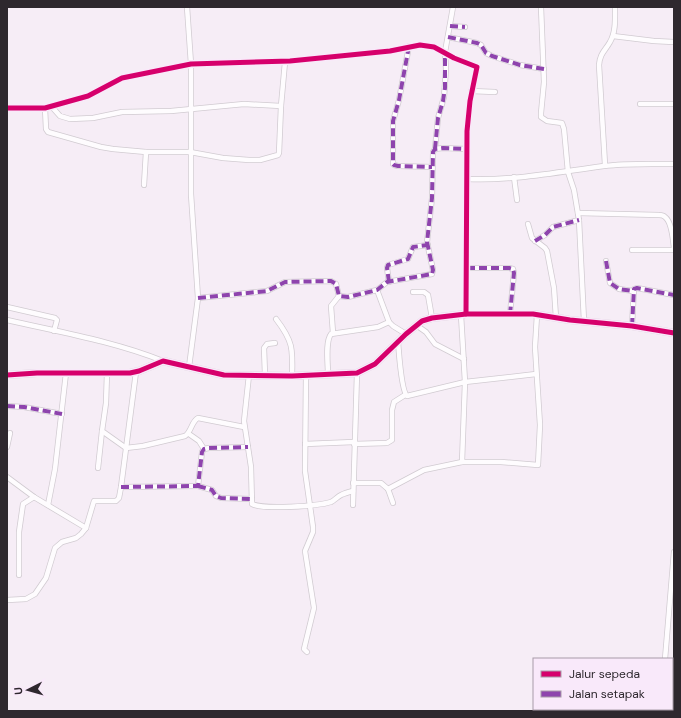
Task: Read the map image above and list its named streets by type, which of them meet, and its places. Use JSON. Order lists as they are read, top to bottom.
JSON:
{
  "legend": ["Jalur sepeda", "Jalan setapak"],
  "north": "left"
}
